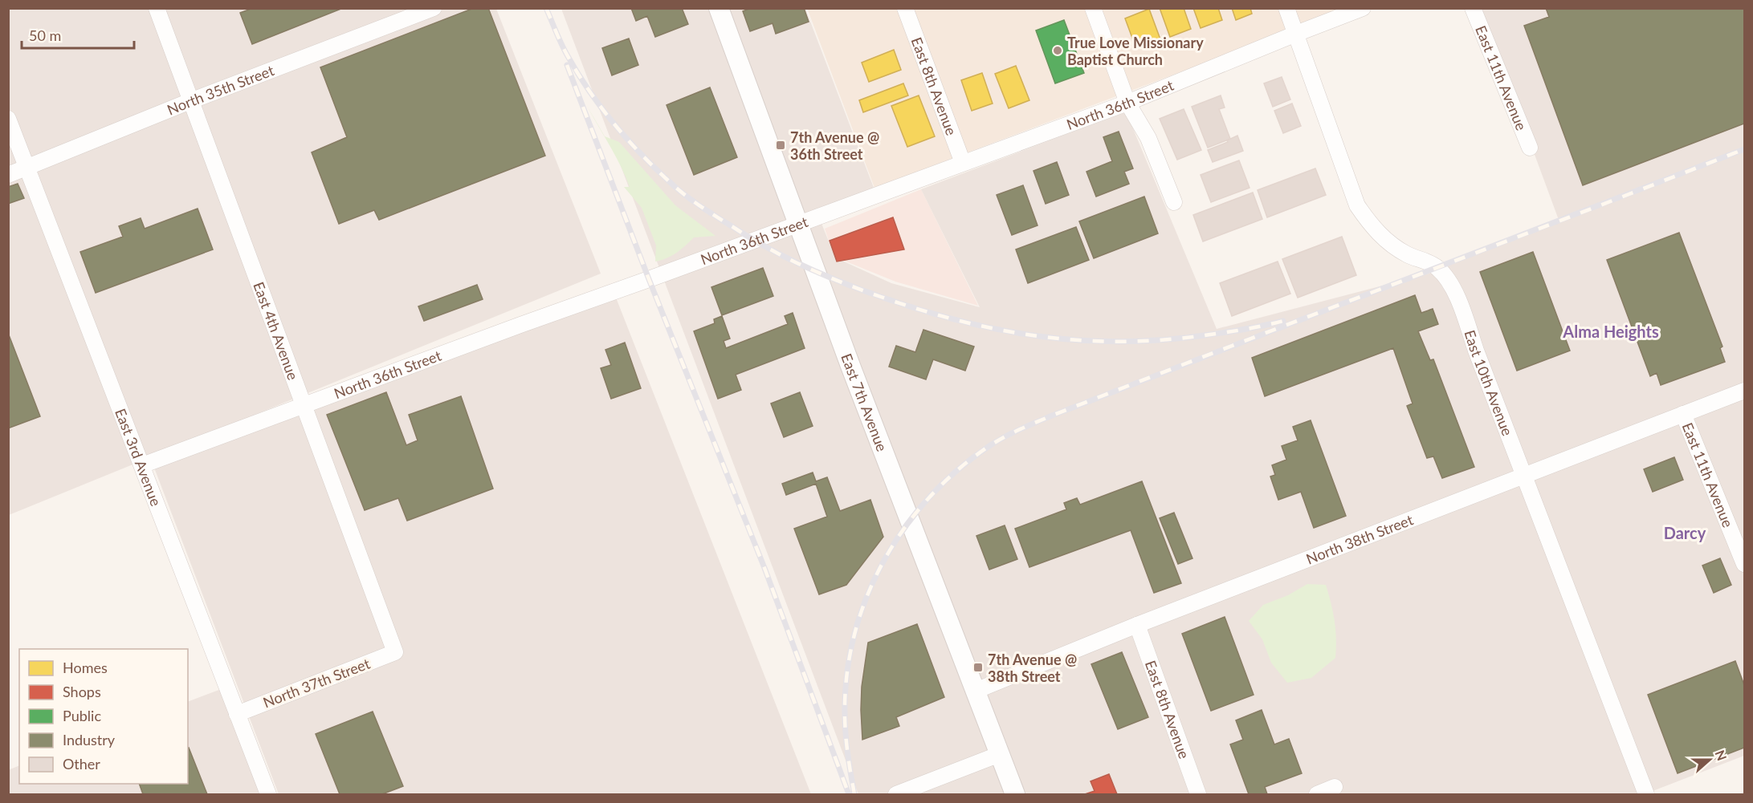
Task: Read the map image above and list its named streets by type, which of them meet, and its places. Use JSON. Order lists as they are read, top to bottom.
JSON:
{
  "streets": {
    "street": [
      "East 11th Avenue",
      "East 8th Avenue",
      "North 35th Street",
      "North 36th Street",
      "East 4th Avenue",
      "East 10th Avenue",
      "East 7th Avenue",
      "East 3rd Avenue",
      "North 38th Street",
      "North 37th Street"
    ]
  },
  "crossings": [
    ["East 11th Avenue", "North 38th Street"],
    ["East 8th Avenue", "North 36th Street"],
    ["East 8th Avenue", "North 38th Street"],
    ["North 35th Street", "East 4th Avenue"],
    ["North 35th Street", "East 3rd Avenue"],
    ["North 36th Street", "East 4th Avenue"],
    ["North 36th Street", "East 10th Avenue"],
    ["North 36th Street", "East 7th Avenue"],
    ["North 36th Street", "East 3rd Avenue"],
    ["East 4th Avenue", "North 37th Street"],
    ["East 10th Avenue", "North 38th Street"],
    ["East 7th Avenue", "North 38th Street"],
    ["East 3rd Avenue", "North 37th Street"]
  ],
  "districts": ["Alma Heights", "Darcy"],
  "places": {
    "other": ["True Love Missionary Baptist Church"],
    "transit": ["7th Avenue @ 36th Street", "7th Avenue @ 38th Street"]
  },
  "legend": [
    "Homes",
    "Shops",
    "Public",
    "Industry",
    "Other"
  ],
  "scale_bar": "50 m",
  "north": "right"
}
